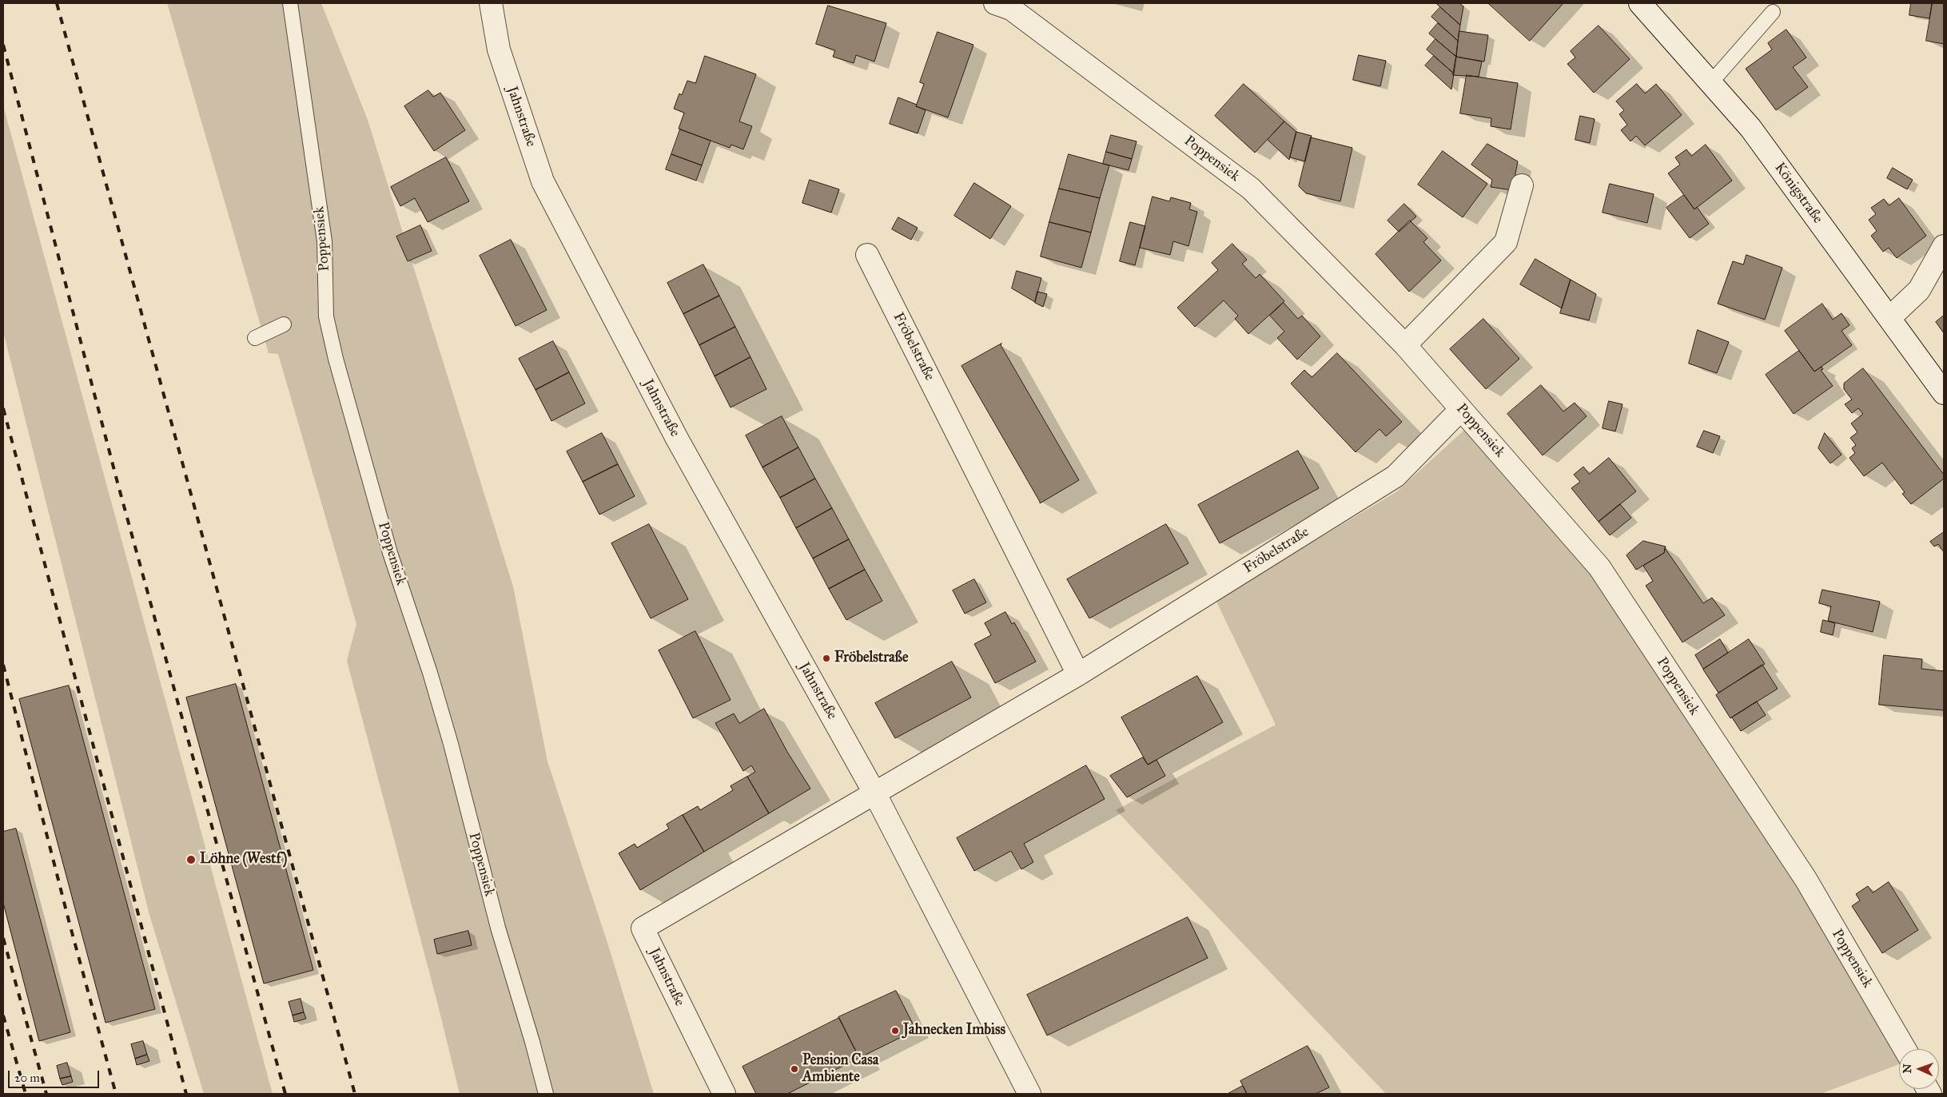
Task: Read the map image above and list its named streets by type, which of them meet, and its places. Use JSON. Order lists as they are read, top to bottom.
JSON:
{
  "streets": {
    "street": [
      "Jahnstraße",
      "Poppensiek",
      "Königstraße",
      "Fröbelstraße"
    ]
  },
  "crossings": [
    ["Jahnstraße", "Fröbelstraße"],
    ["Poppensiek", "Fröbelstraße"]
  ],
  "places": [
    "Fröbelstraße",
    "Löhne (Westf)",
    "Jahnecken Imbiss",
    "Pension Casa Ambiente"
  ],
  "scale_bar": "20 m",
  "north": "left"
}
